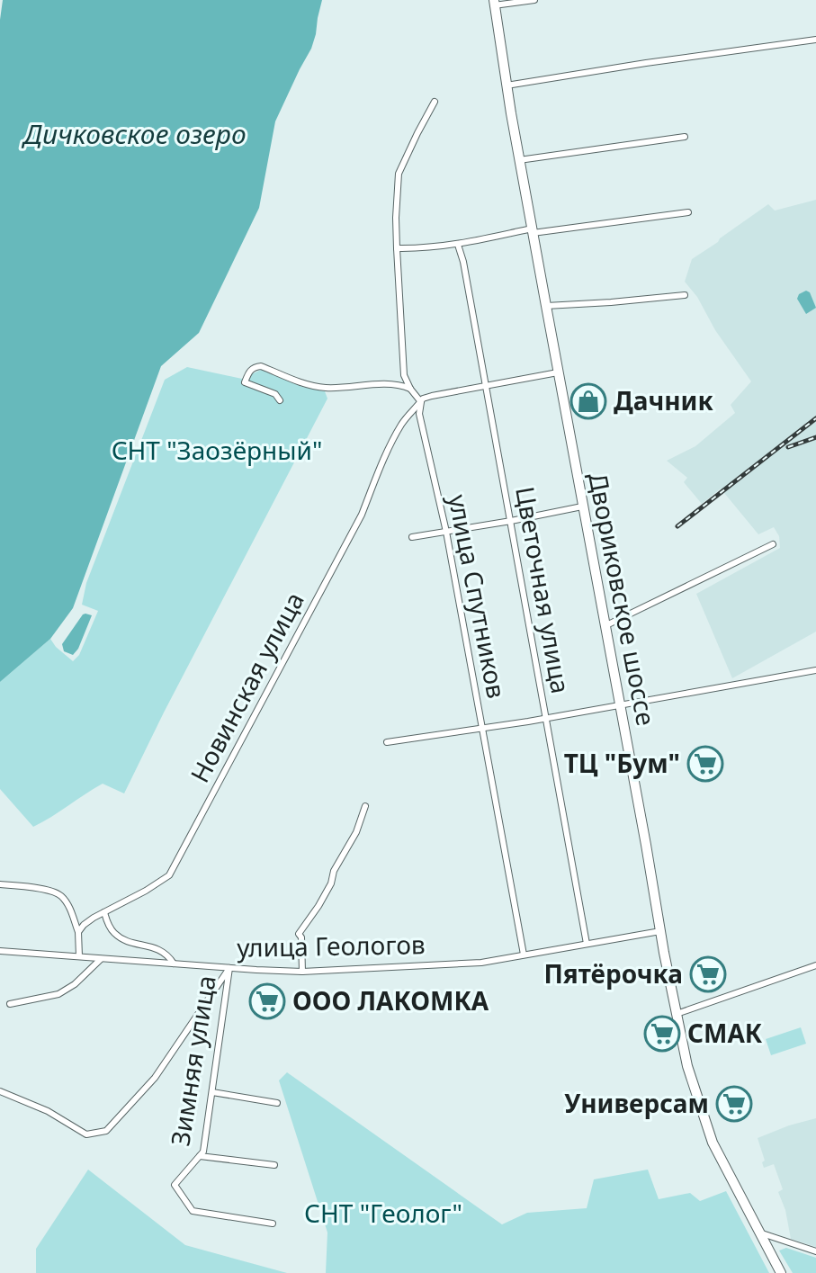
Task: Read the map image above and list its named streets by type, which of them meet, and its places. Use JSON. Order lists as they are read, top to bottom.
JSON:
{
  "streets": {
    "main road": ["Двориковское шоссе"],
    "street": [
      "Цветочная улица",
      "улица Спутников",
      "Новинская улица",
      "улица Геологов",
      "Зимняя улица"
    ]
  },
  "crossings": [
    ["Цветочная улица", "улица Геологов"],
    ["улица Спутников", "Новинская улица"],
    ["улица Спутников", "улица Геологов"],
    ["Двориковское шоссе", "улица Геологов"],
    ["улица Геологов", "Зимняя улица"]
  ],
  "water": ["Дичковское озеро"],
  "parks": ["СНТ \"Заозёрный\"", "СНТ \"Геолог\""],
  "places": {
    "shop": ["Дачник"],
    "supermarket": [
      "ТЦ \"Бум\"",
      "Пятёрочка",
      "ООО ЛАКОМКА",
      "СМАК",
      "Универсам"
    ]
  }
}
